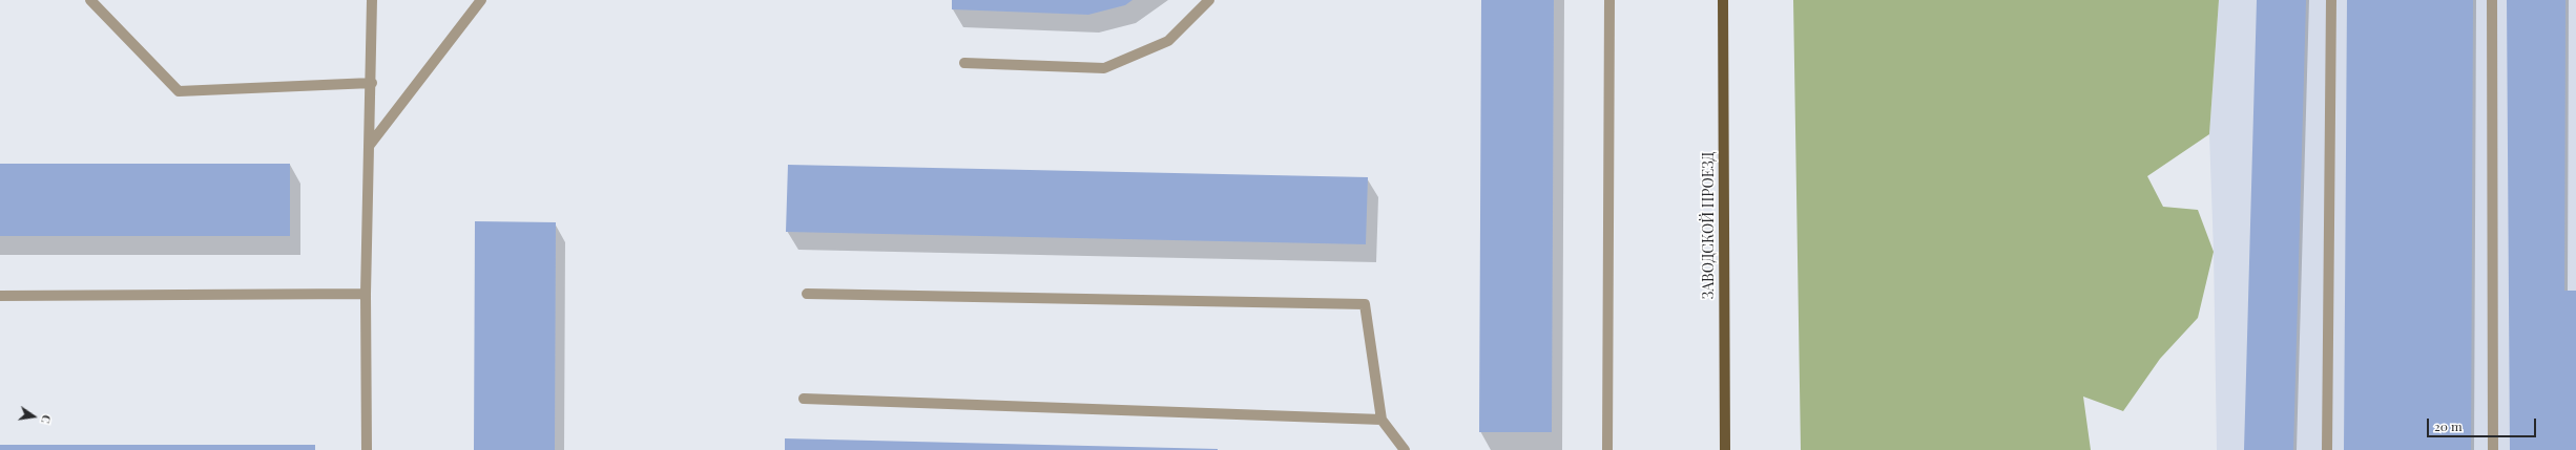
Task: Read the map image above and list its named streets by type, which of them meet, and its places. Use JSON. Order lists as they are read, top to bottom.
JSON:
{
  "streets": {
    "main road": ["ЗАВОДСКОЙ ПРОЕЗД"]
  },
  "scale_bar": "20 m",
  "north": "right"
}
